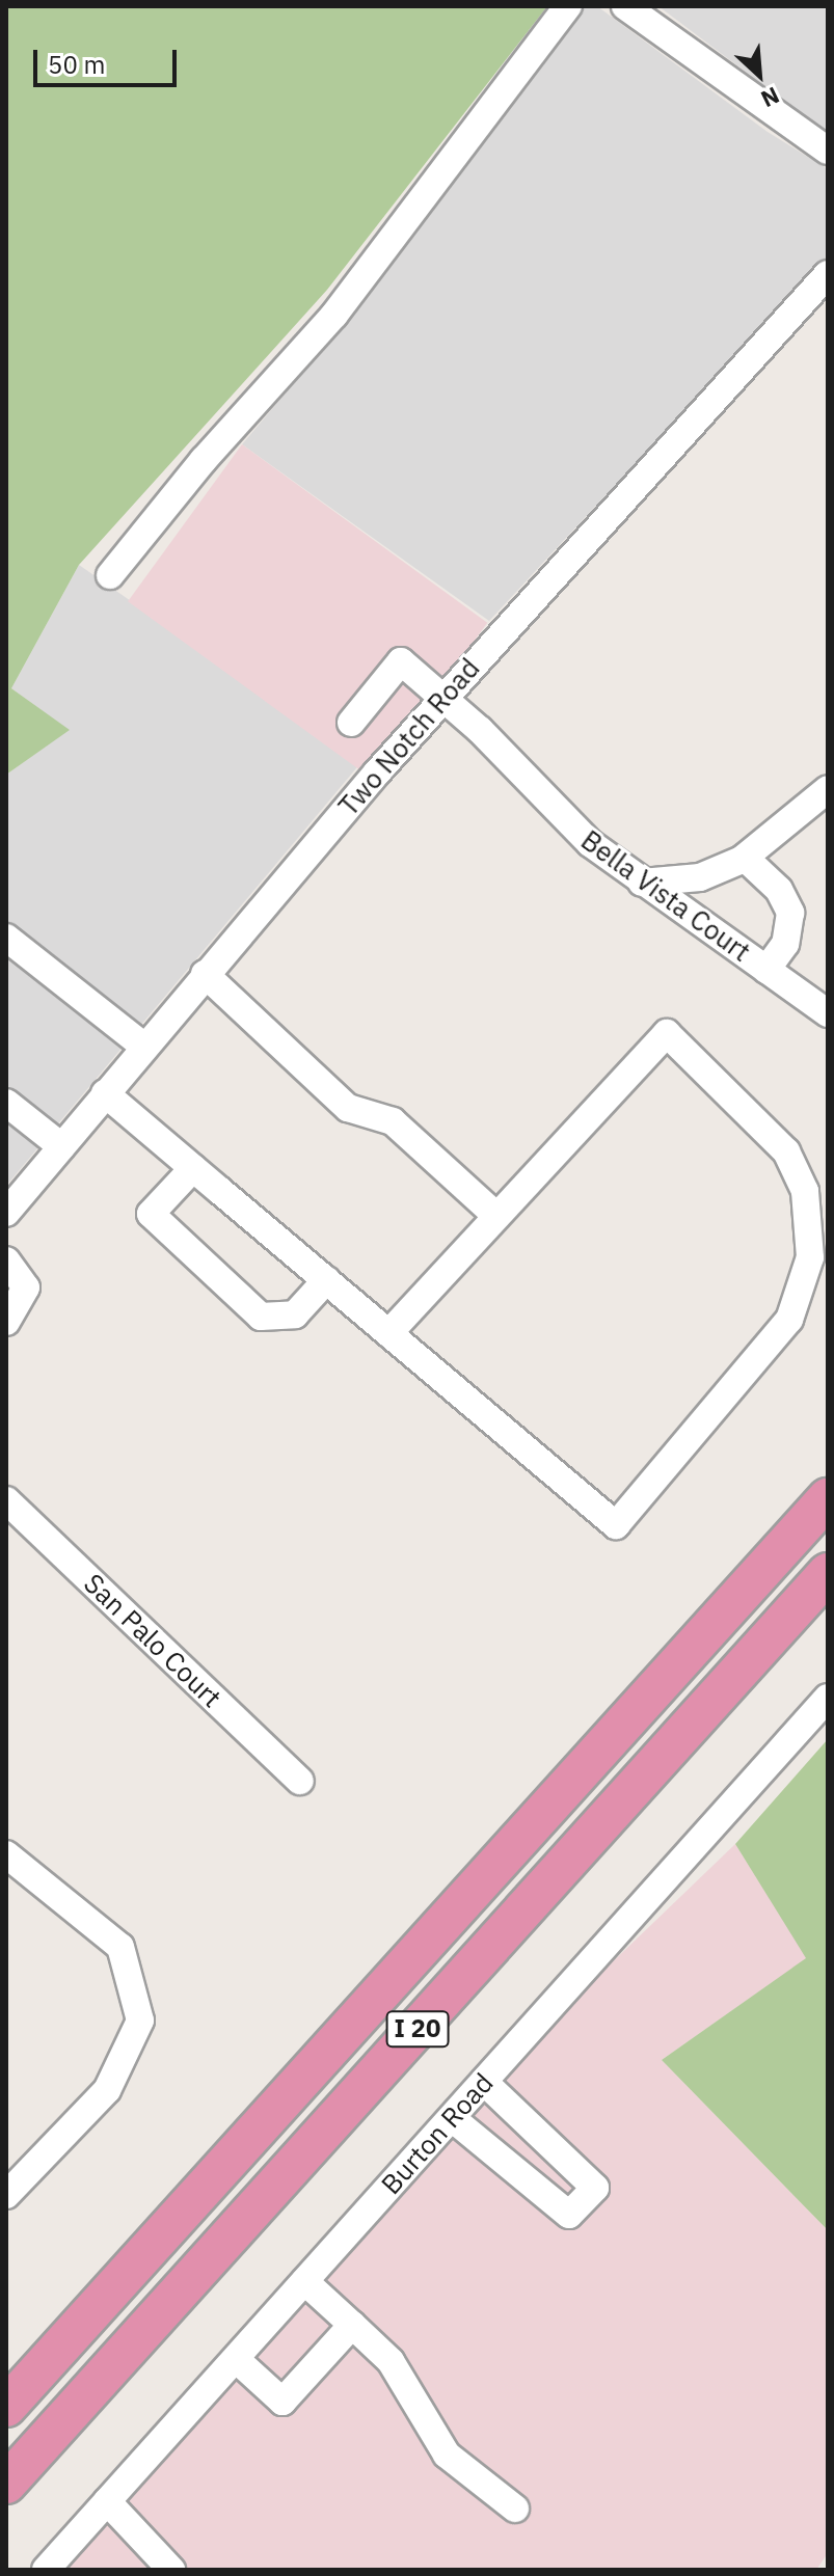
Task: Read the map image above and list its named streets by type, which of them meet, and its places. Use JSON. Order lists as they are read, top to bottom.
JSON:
{
  "streets": {
    "highway": ["I 20"],
    "street": [
      "Two Notch Road",
      "Bella Vista Court",
      "San Palo Court",
      "Burton Road"
    ]
  },
  "crossings": [
    ["Two Notch Road", "Bella Vista Court"]
  ],
  "scale_bar": "50 m",
  "north": "bottom right"
}
